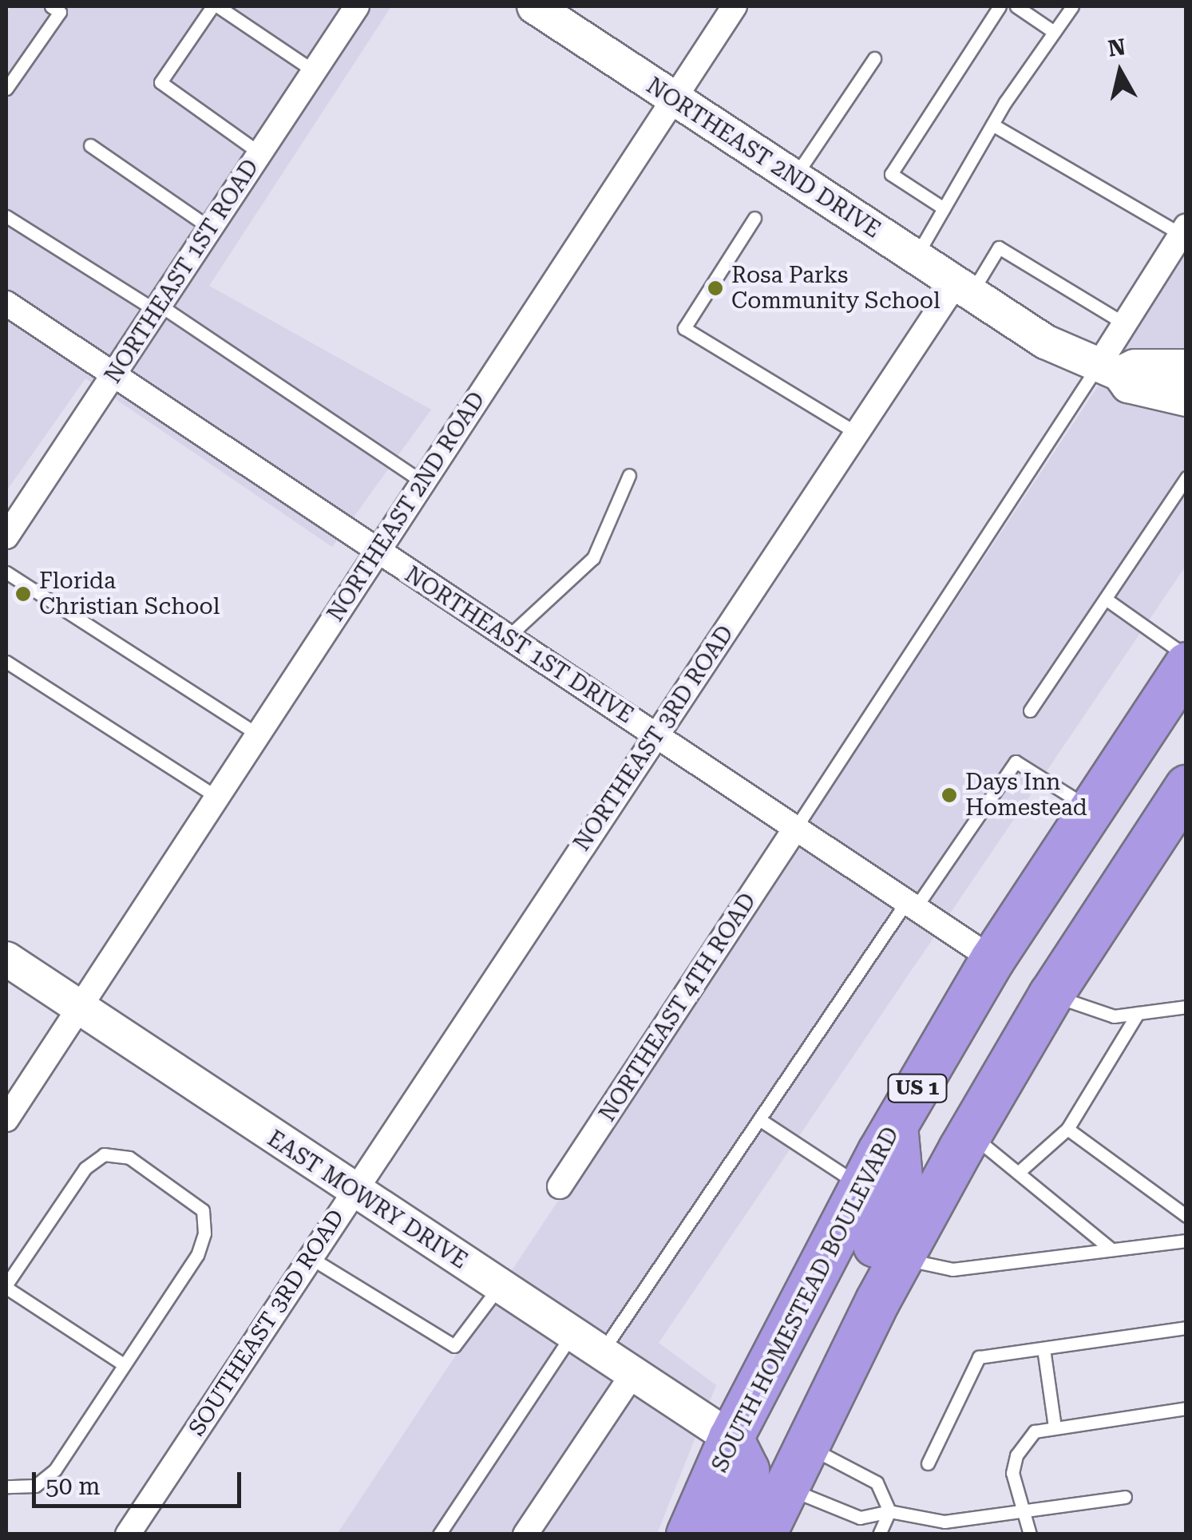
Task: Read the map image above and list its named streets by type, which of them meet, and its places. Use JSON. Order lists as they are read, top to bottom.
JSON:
{
  "streets": {
    "highway": ["US 1", "SOUTH HOMESTEAD BOULEVARD"],
    "street": [
      "NORTHEAST 2ND DRIVE",
      "NORTHEAST 1ST ROAD",
      "NORTHEAST 2ND ROAD",
      "NORTHEAST 1ST DRIVE",
      "NORTHEAST 3RD ROAD",
      "NORTHEAST 4TH ROAD",
      "EAST MOWRY DRIVE",
      "SOUTHEAST 3RD ROAD"
    ]
  },
  "crossings": [
    ["NORTHEAST 2ND DRIVE", "NORTHEAST 2ND ROAD"],
    ["NORTHEAST 2ND DRIVE", "NORTHEAST 3RD ROAD"],
    ["NORTHEAST 1ST ROAD", "NORTHEAST 1ST DRIVE"],
    ["NORTHEAST 2ND ROAD", "NORTHEAST 1ST DRIVE"],
    ["NORTHEAST 2ND ROAD", "EAST MOWRY DRIVE"],
    ["NORTHEAST 1ST DRIVE", "NORTHEAST 3RD ROAD"],
    ["NORTHEAST 1ST DRIVE", "NORTHEAST 4TH ROAD"],
    ["NORTHEAST 1ST DRIVE", "SOUTH HOMESTEAD BOULEVARD"],
    ["NORTHEAST 3RD ROAD", "EAST MOWRY DRIVE"],
    ["NORTHEAST 3RD ROAD", "SOUTHEAST 3RD ROAD"],
    ["EAST MOWRY DRIVE", "SOUTH HOMESTEAD BOULEVARD"],
    ["EAST MOWRY DRIVE", "SOUTHEAST 3RD ROAD"]
  ],
  "places": ["Rosa Parks Community School", "Florida Christian School", "Days Inn Homestead"],
  "scale_bar": "50 m",
  "north": "top"
}
